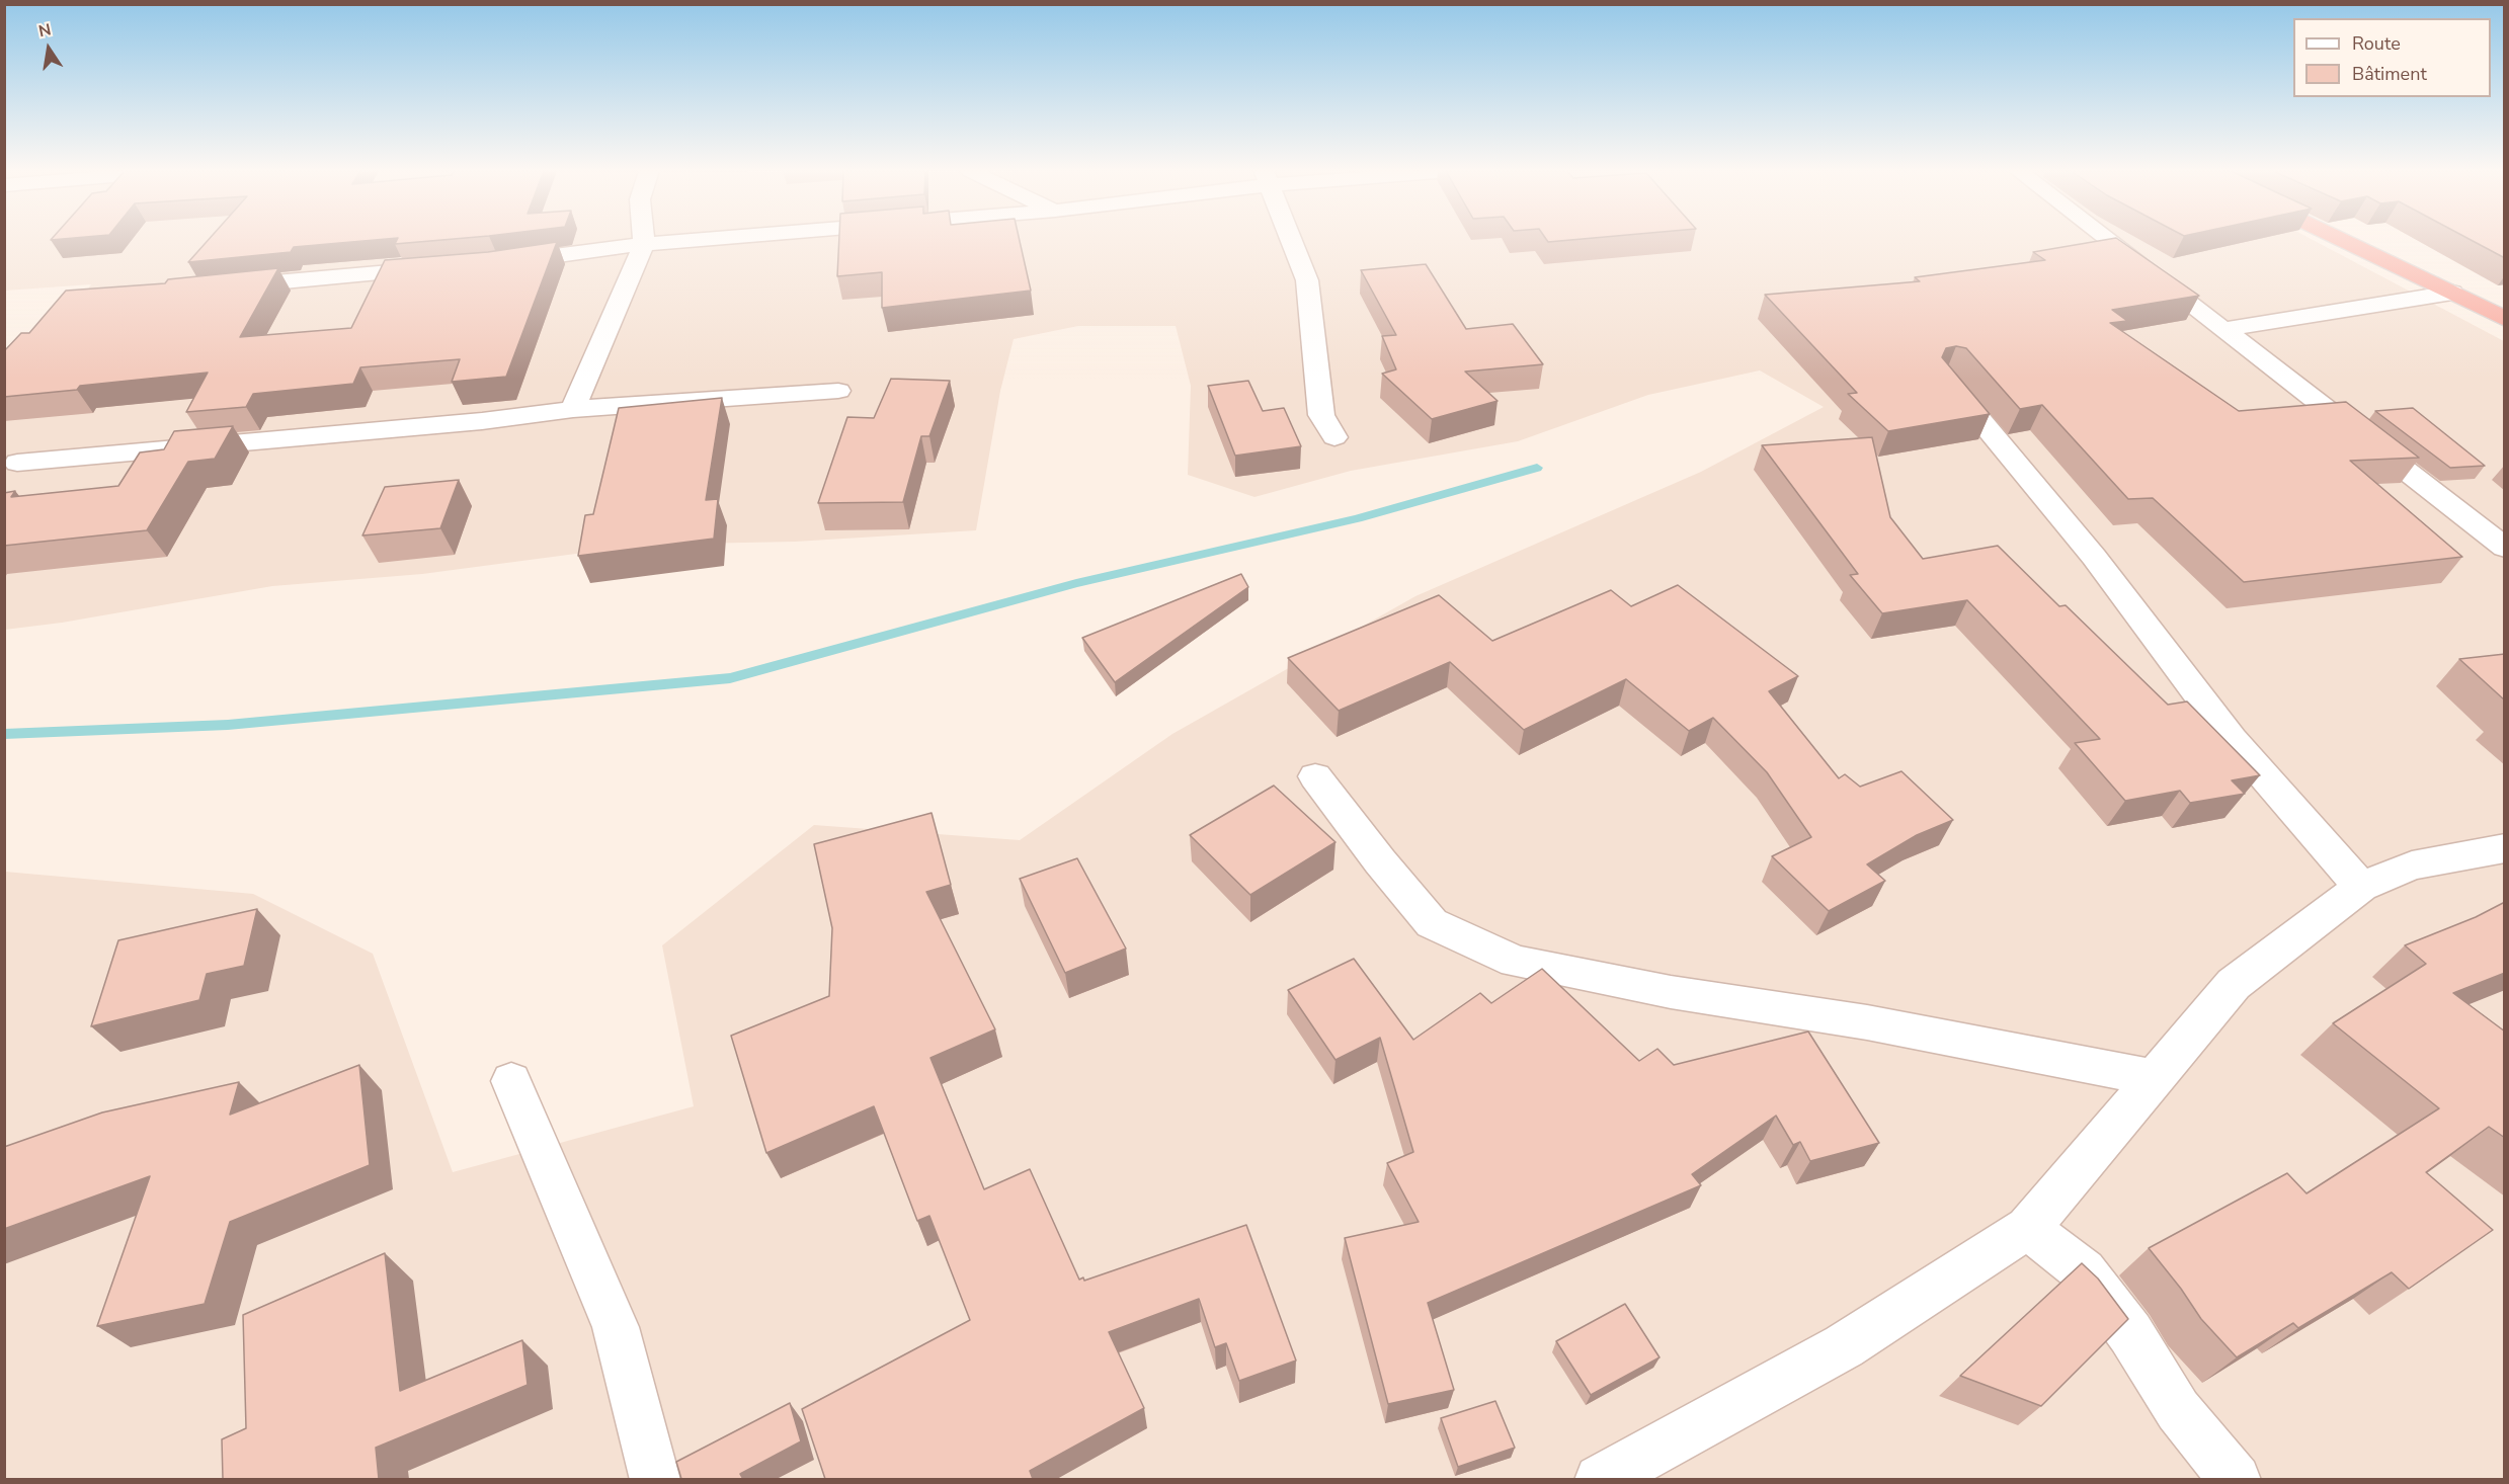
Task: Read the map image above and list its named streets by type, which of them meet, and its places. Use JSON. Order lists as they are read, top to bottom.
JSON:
{
  "legend": ["Route", "Bâtiment"],
  "north": "top"
}
